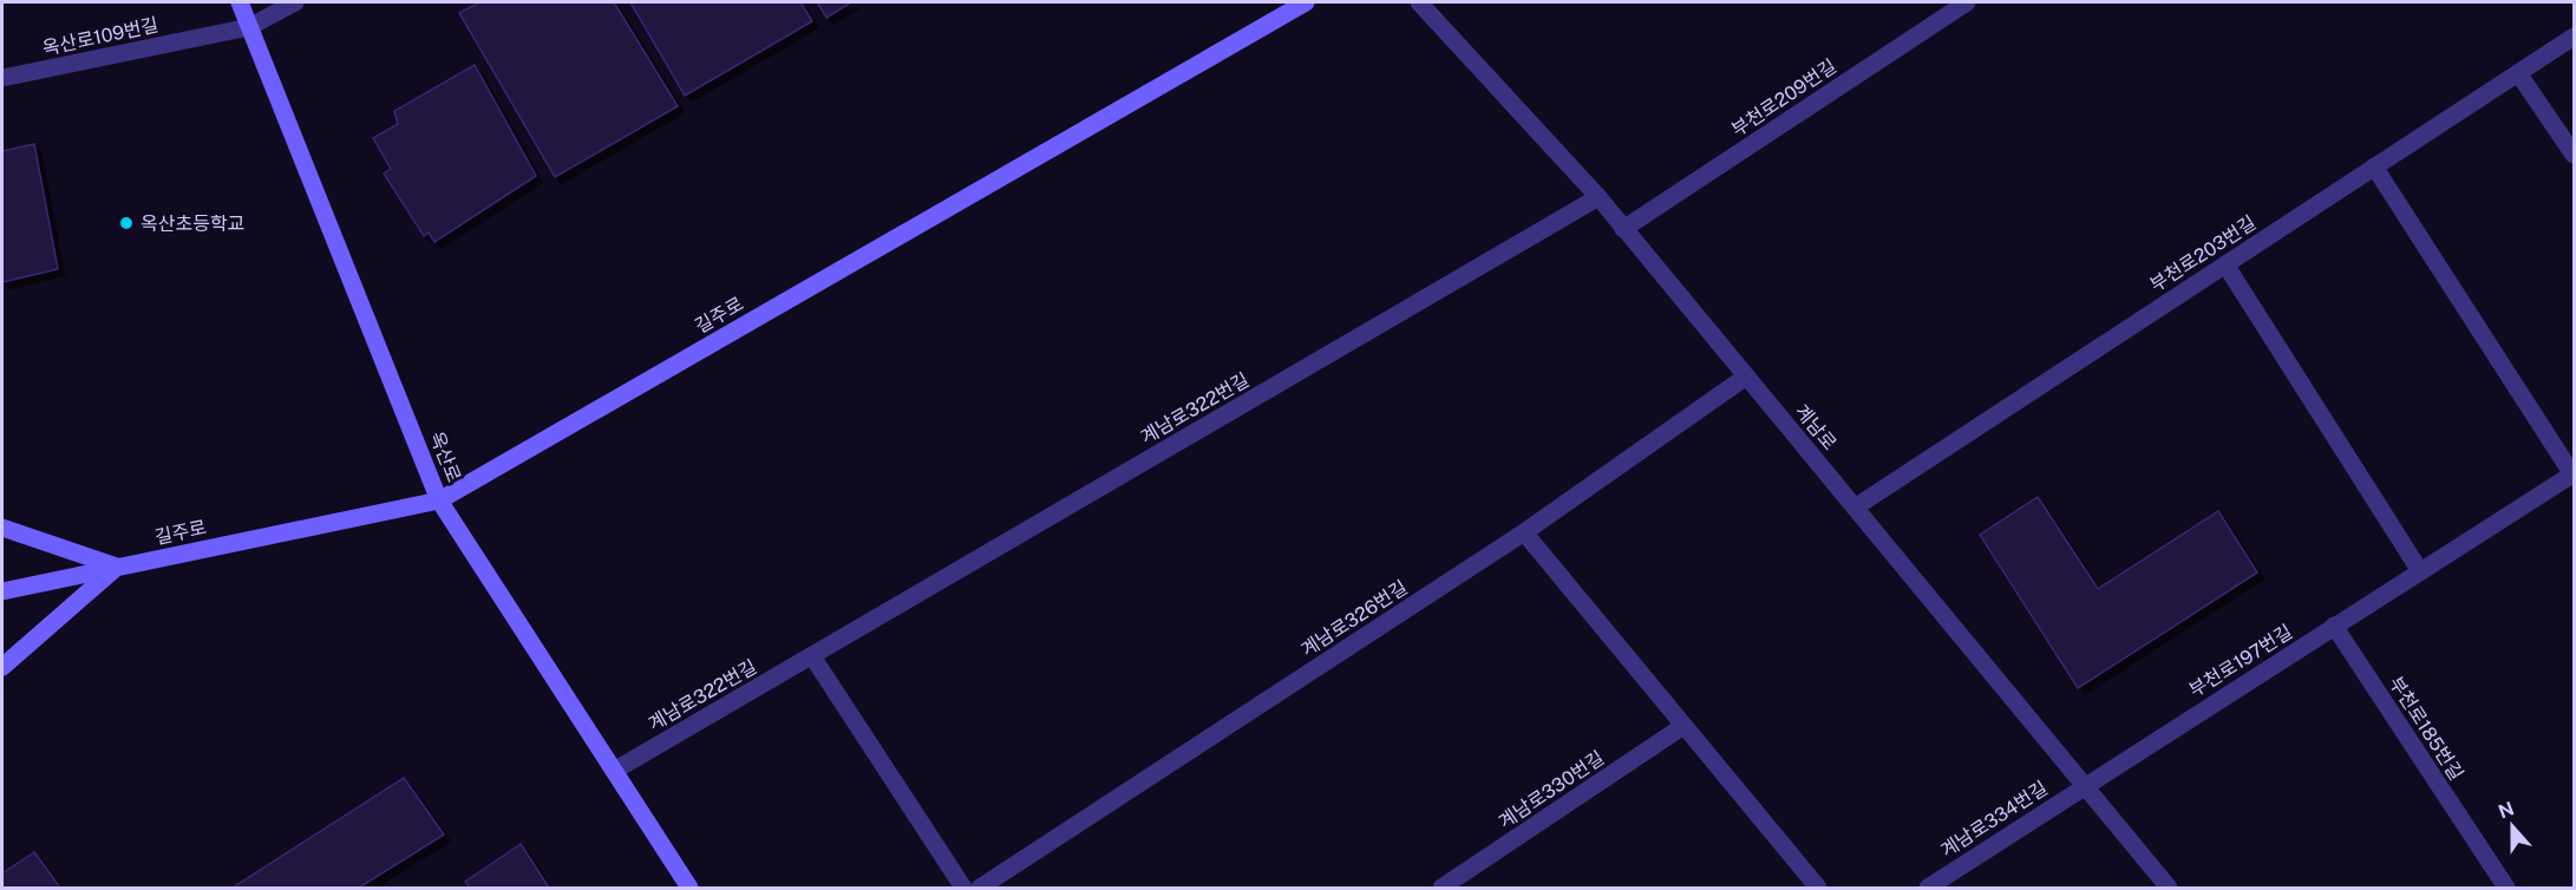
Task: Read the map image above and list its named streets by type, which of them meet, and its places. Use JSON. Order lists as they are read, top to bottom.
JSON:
{
  "streets": {
    "street": [
      "옥산로109번길",
      "부천로209번길",
      "부천로203번길",
      "길주로",
      "계남로322번길",
      "계남로",
      "옥산로",
      "계남로326번길",
      "부천로197번길",
      "부천로185번길",
      "계남로330번길",
      "계남로334번길"
    ]
  },
  "crossings": [
    ["옥산로109번길", "옥산로"],
    ["부천로209번길", "계남로"],
    ["부천로203번길", "계남로"],
    ["부천로203번길", "부천로197번길"],
    ["길주로", "옥산로"],
    ["계남로322번길", "계남로"],
    ["계남로322번길", "옥산로"],
    ["계남로", "계남로326번길"],
    ["계남로", "부천로197번길"],
    ["계남로", "계남로334번길"],
    ["부천로197번길", "부천로185번길"],
    ["부천로197번길", "계남로334번길"]
  ],
  "places": ["옥산초등학교"],
  "north": "top"
}
